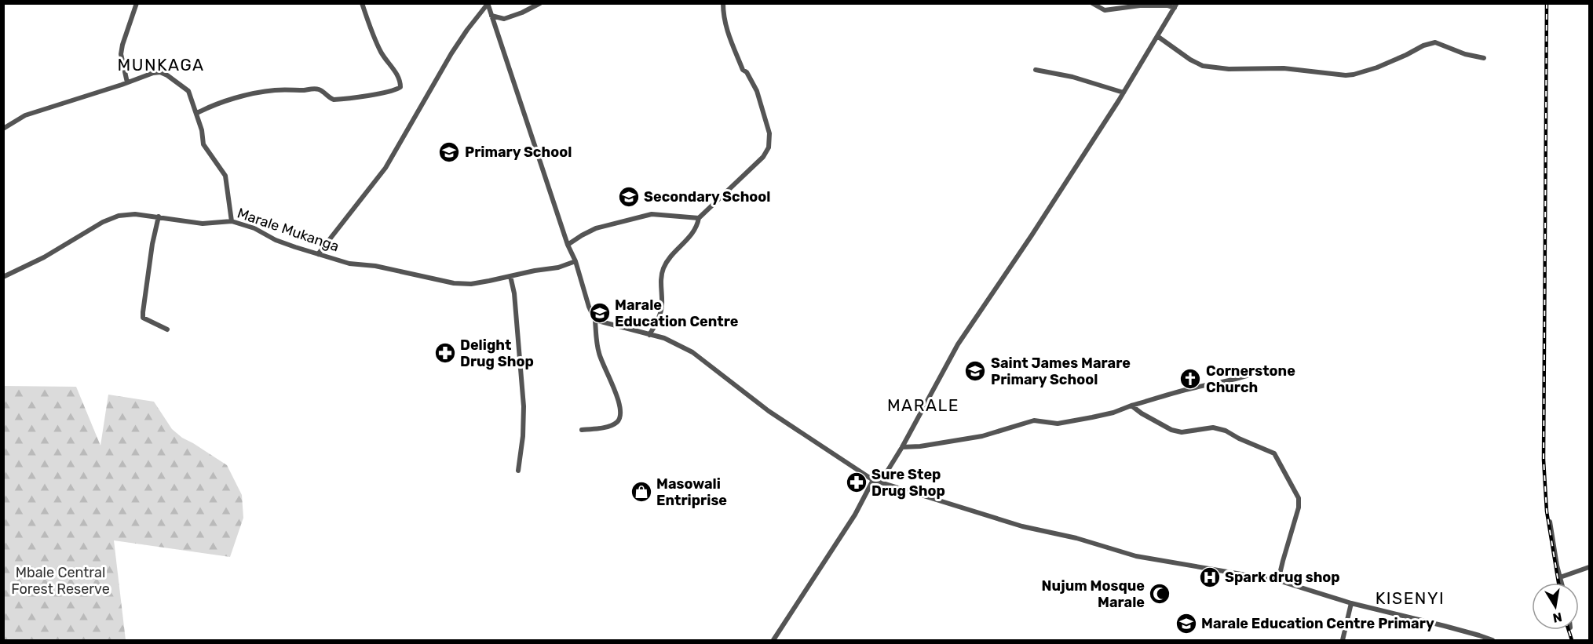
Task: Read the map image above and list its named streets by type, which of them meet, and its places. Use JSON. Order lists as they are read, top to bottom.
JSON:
{
  "streets": {
    "street": ["Marale Mukanga"]
  },
  "districts": ["MUNKAGA", "MARALE", "KISENYI"],
  "parks": ["Mbale Central Forest Reserve"],
  "places": {
    "school or university": [
      "Primary School",
      "Secondary School",
      "Marale Education Centre",
      "Saint James Marare Primary School",
      "Marale Education Centre Primary"
    ],
    "pharmacy": ["Delight Drug Shop", "Sure Step Drug Shop"],
    "church": ["Cornerstone Church"],
    "shop": ["Masowali Entriprise"],
    "hospital": ["Spark drug shop"],
    "mosque": ["Nujum Mosque Marale"]
  },
  "north": "bottom"
}
